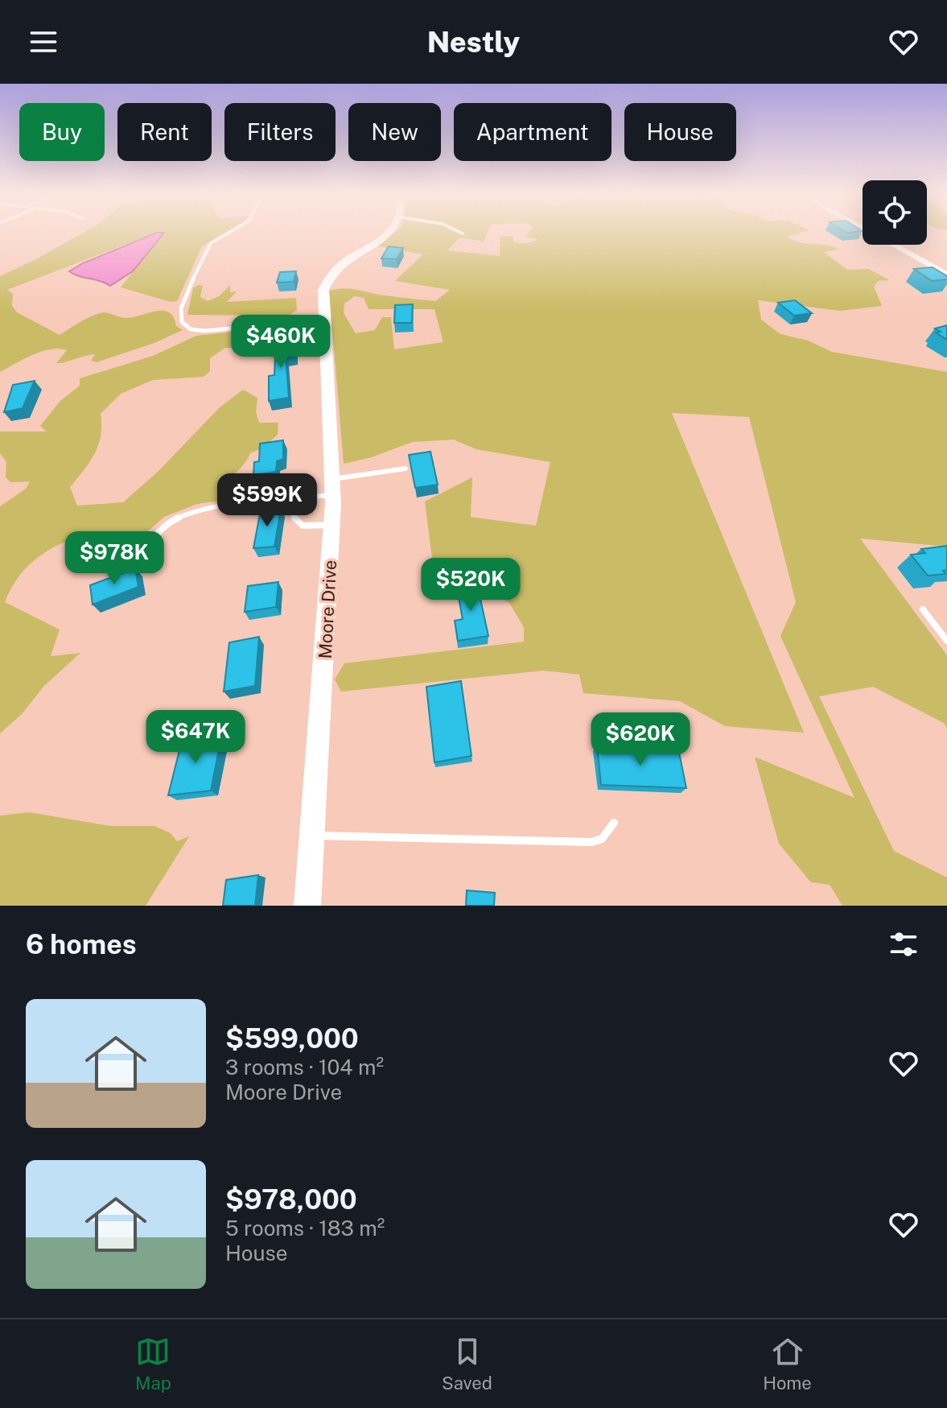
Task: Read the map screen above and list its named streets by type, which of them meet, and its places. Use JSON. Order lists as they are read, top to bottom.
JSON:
{
  "streets": {
    "main road": ["Moore Drive"]
  },
  "page": {
    "header": "Nestly",
    "chip": [
      "Buy",
      "Rent",
      "Filters",
      "New",
      "Apartment",
      "House"
    ],
    "price": [
      "$460K",
      "$599K",
      "$978K",
      "$520K",
      "$647K",
      "$620K"
    ],
    "heading": "6 homes",
    "list": [
      {
        "name": "$599,000",
        "note": "3 rooms · 104 m² · Moore Drive"
      },
      {
        "name": "$978,000",
        "note": "5 rooms · 183 m² · House"
      }
    ],
    "tabs": ["Map", "Saved", "Home"]
  }
}
